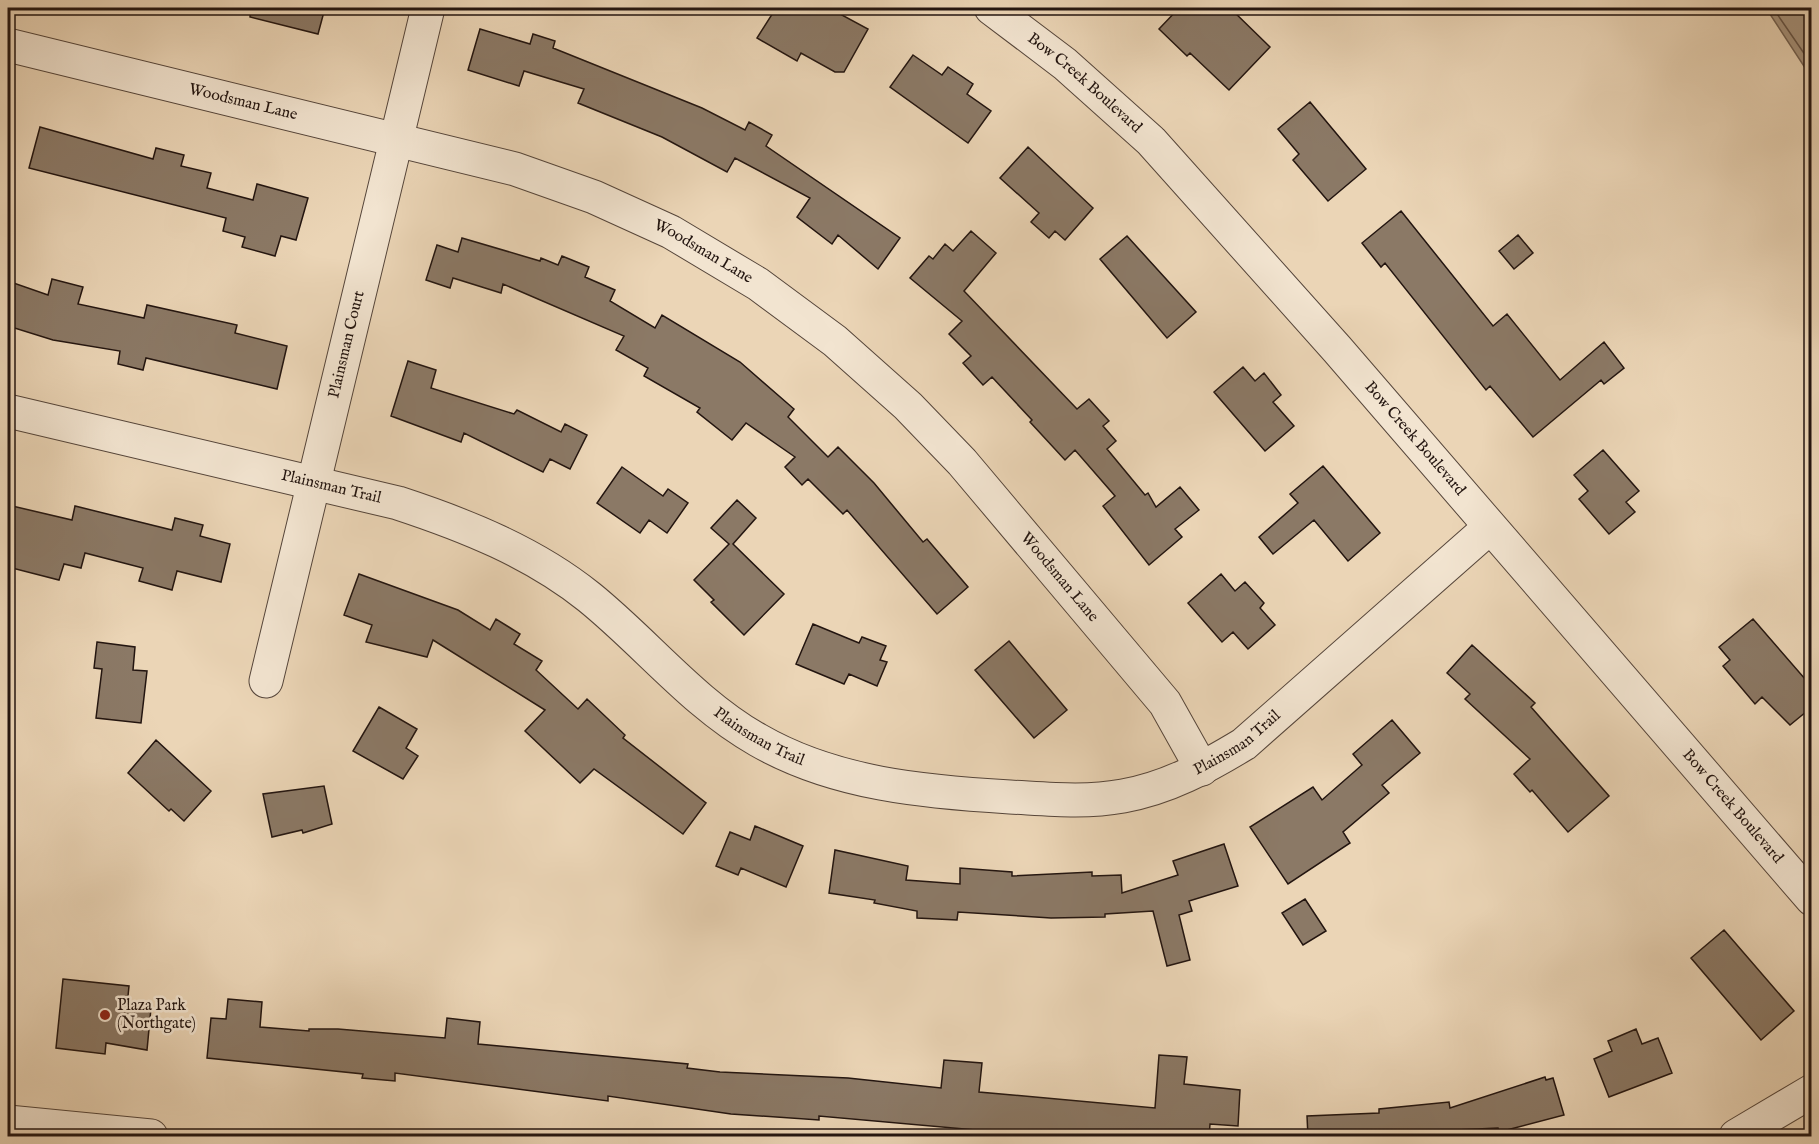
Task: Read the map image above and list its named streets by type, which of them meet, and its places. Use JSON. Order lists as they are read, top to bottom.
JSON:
{
  "streets": {
    "street": [
      "Bow Creek Boulevard",
      "Woodsman Lane",
      "Plainsman Court",
      "Plainsman Trail"
    ]
  },
  "crossings": [
    ["Bow Creek Boulevard", "Plainsman Trail"],
    ["Woodsman Lane", "Plainsman Court"],
    ["Woodsman Lane", "Plainsman Trail"],
    ["Plainsman Court", "Plainsman Trail"]
  ],
  "places": ["Plaza Park (Northgate)"]
}
